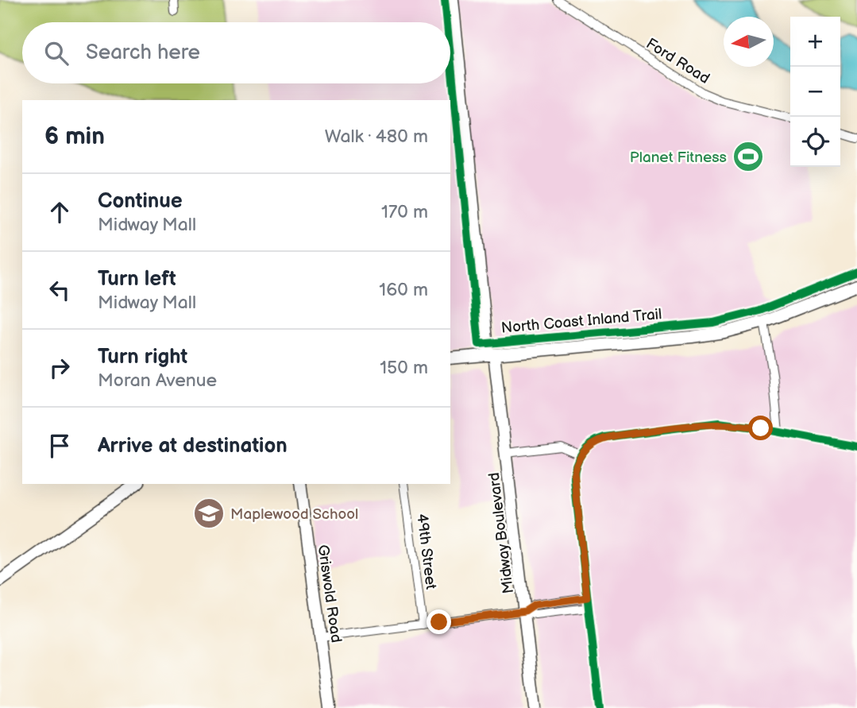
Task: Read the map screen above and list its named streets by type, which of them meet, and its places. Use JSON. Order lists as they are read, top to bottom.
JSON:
{
  "streets": {
    "street": [
      "Ford Road",
      "Midway Boulevard",
      "49th Street",
      "Griswold Road"
    ],
    "cycle path": ["North Coast Inland Trail"]
  },
  "places": {
    "sports": ["Planet Fitness"],
    "school or university": ["Maplewood School"]
  },
  "north": "left",
  "page": {
    "map_buttons": ["+", "−"],
    "search": "Search here",
    "heading": ["6 min", "Walk · 480 m"],
    "list": [
      ["Continue", "Midway Mall", "170 m"],
      ["Turn left", "Midway Mall", "160 m"],
      ["Turn right", "Moran Avenue", "150 m"],
      "Arrive at destination"
    ]
  }
}
